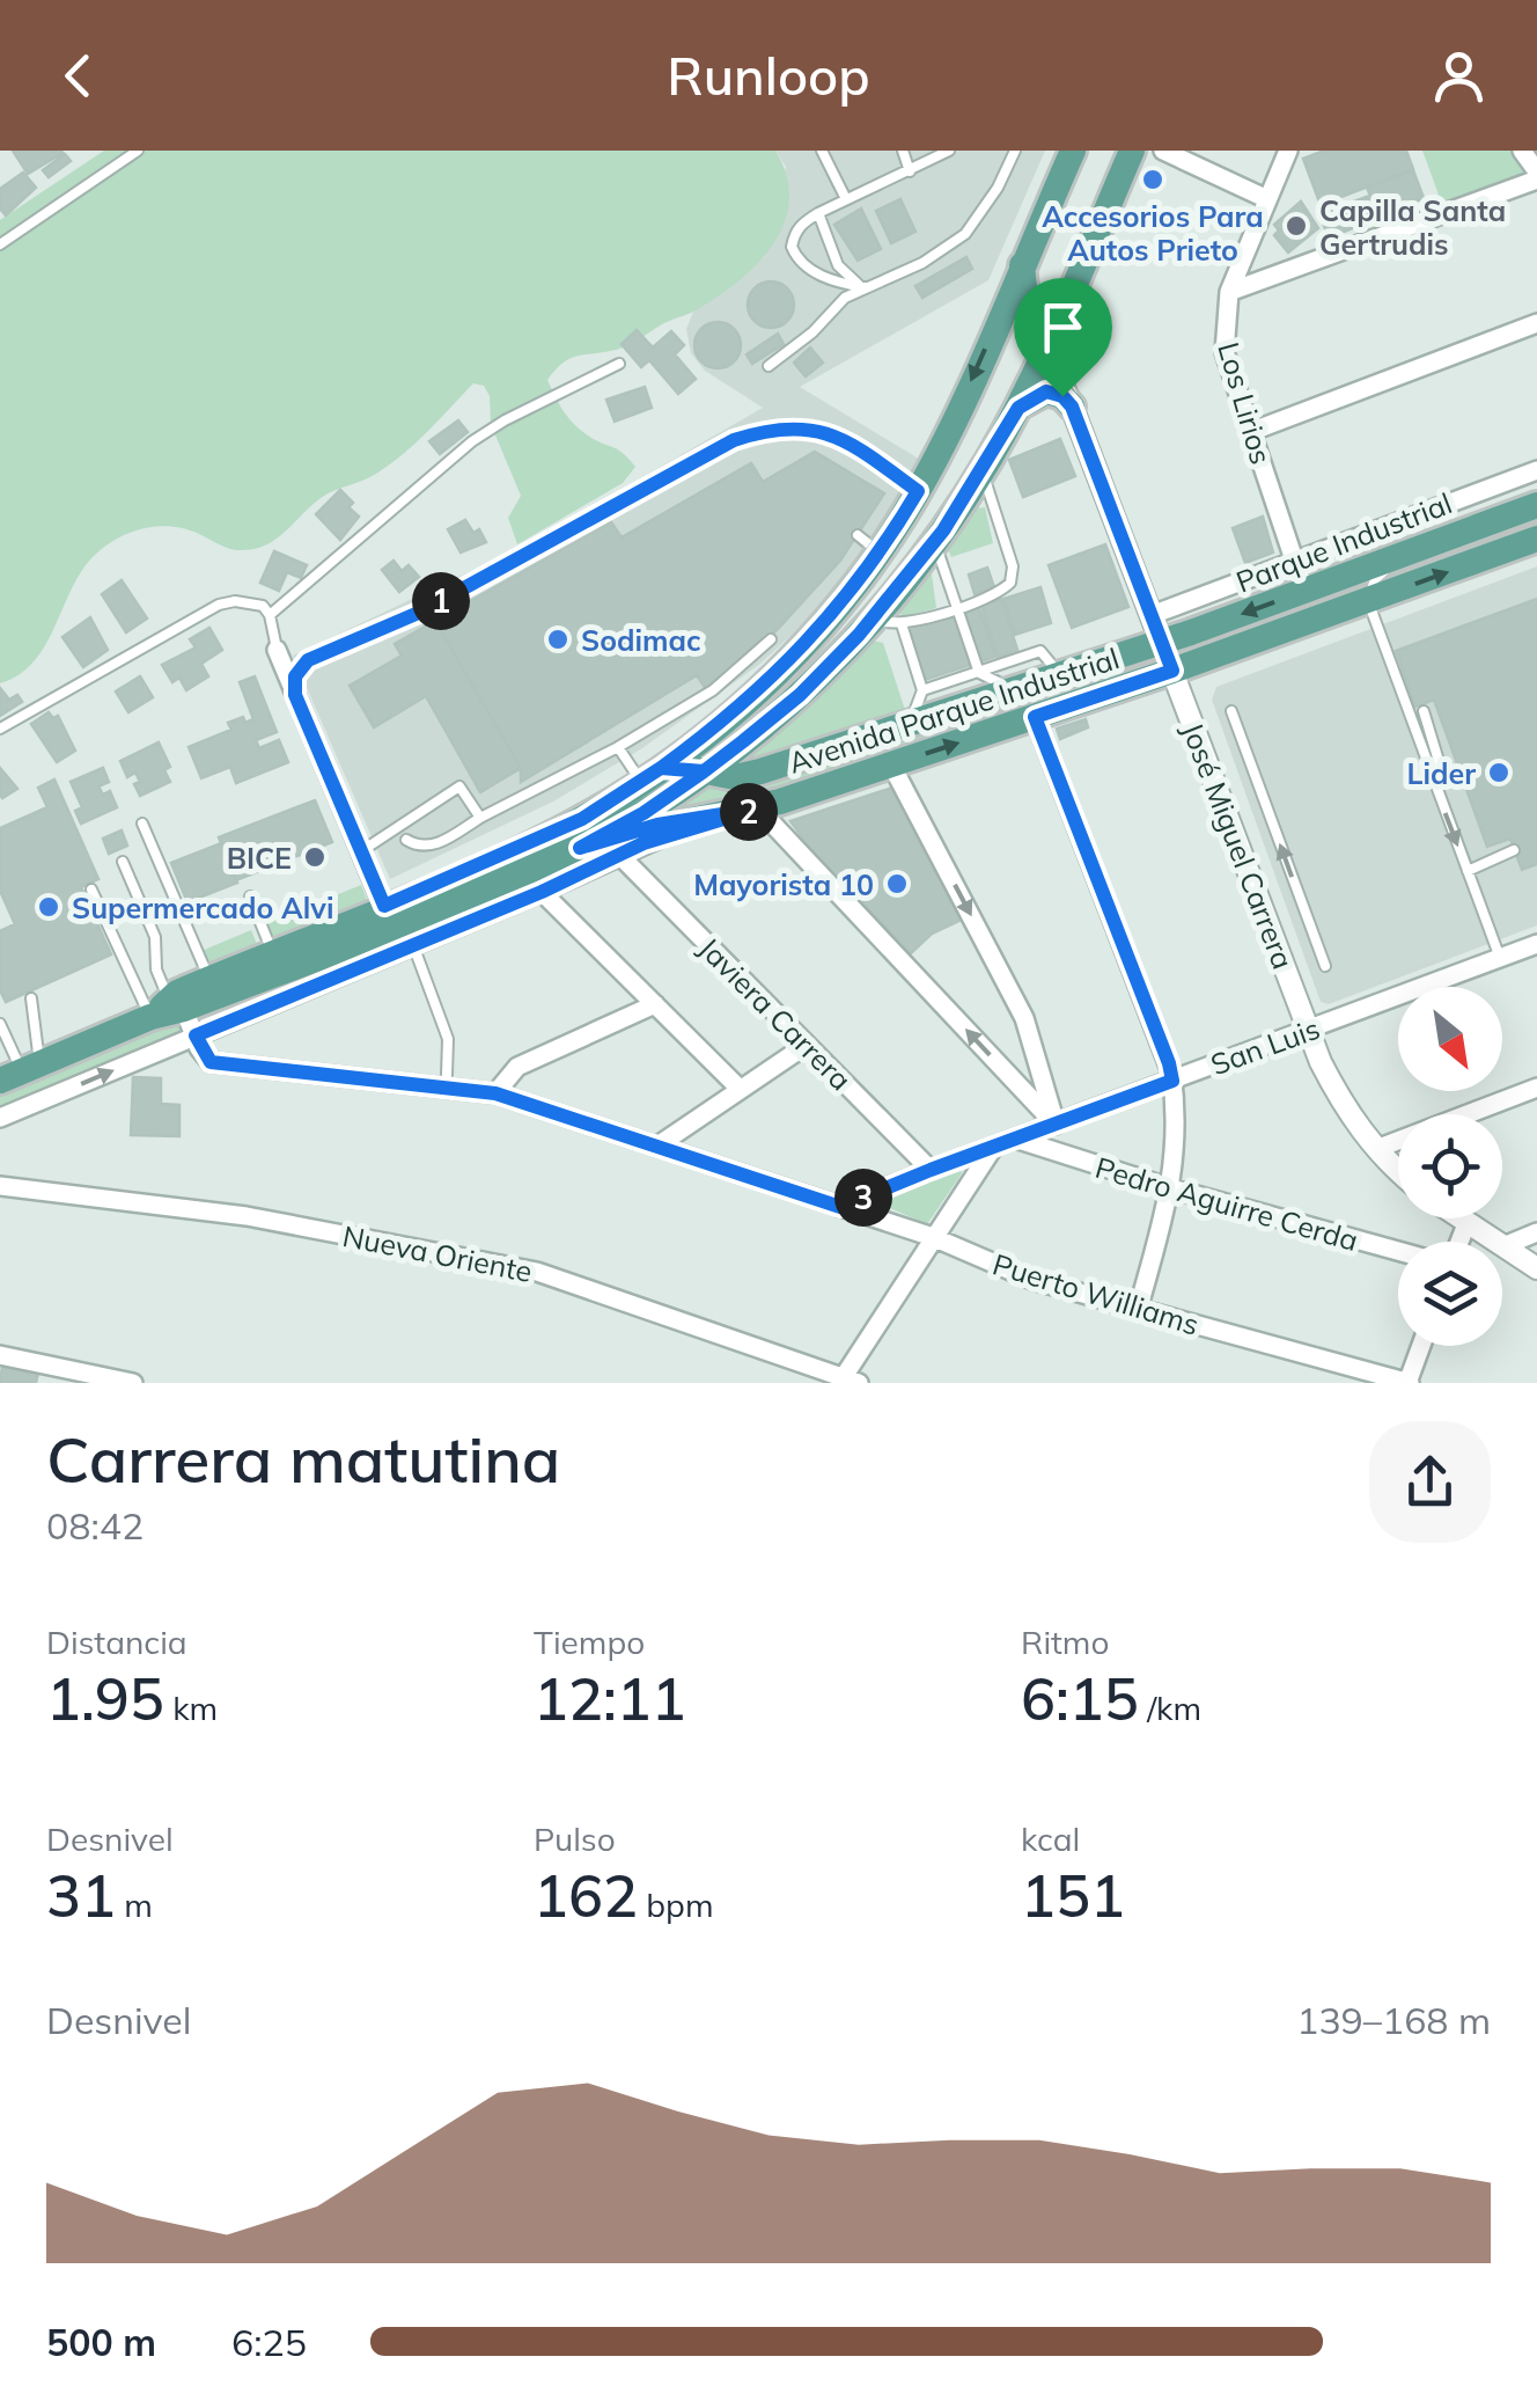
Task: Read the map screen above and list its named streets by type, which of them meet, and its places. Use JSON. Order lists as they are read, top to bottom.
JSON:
{
  "streets": {
    "main road": ["Avenida Parque Industrial"],
    "street": [
      "Los Lirios",
      "Parque Industrial",
      "José Miguel Carrera",
      "Javiera Carrera",
      "San Luis",
      "Pedro Aguirre Cerda",
      "Nueva Oriente",
      "Puerto Williams"
    ]
  },
  "crossings": [
    ["Los Lirios", "Parque Industrial"],
    ["Los Lirios", "Avenida Parque Industrial"],
    ["Parque Industrial", "José Miguel Carrera"],
    ["Avenida Parque Industrial", "José Miguel Carrera"],
    ["José Miguel Carrera", "San Luis"],
    ["Javiera Carrera", "San Luis"],
    ["San Luis", "Pedro Aguirre Cerda"],
    ["San Luis", "Puerto Williams"]
  ],
  "places": [
    "Accesorios Para Autos Prieto",
    "Capilla Santa Gertrudis",
    "Sodimac",
    "Lider",
    "BICE",
    "Mayorista 10",
    "Supermercado Alvi"
  ],
  "north": "bottom right",
  "page": {
    "header": "Runloop",
    "pins": ["1", "2", "3"],
    "heading": ["Carrera matutina", "08:42"],
    "stats": [
      ["Distancia", "1.95 km"],
      ["Tiempo", "12:11"],
      ["Ritmo", "6:15 /km"],
      ["Desnivel", "31 m"],
      ["Pulso", "162 bpm"],
      ["kcal", "151"]
    ],
    "chart": ["Desnivel", "139–168 m"],
    "list": [
      {
        "name": "500 m",
        "note": "6:25"
      }
    ]
  }
}
